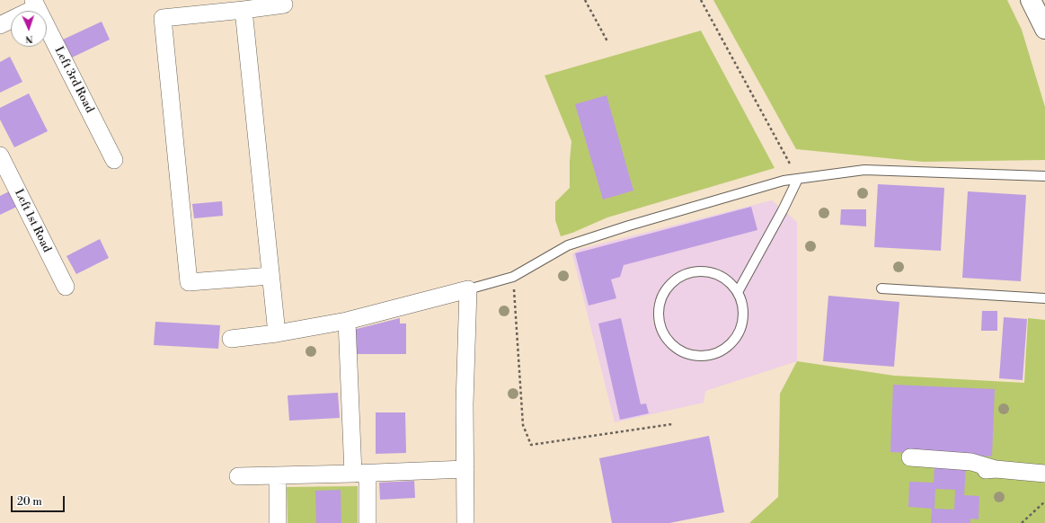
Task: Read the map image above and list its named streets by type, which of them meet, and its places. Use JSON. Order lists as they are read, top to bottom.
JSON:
{
  "streets": {
    "street": ["Left 3rd Road", "Left 1st Road"]
  },
  "scale_bar": "20 m",
  "north": "bottom"
}
